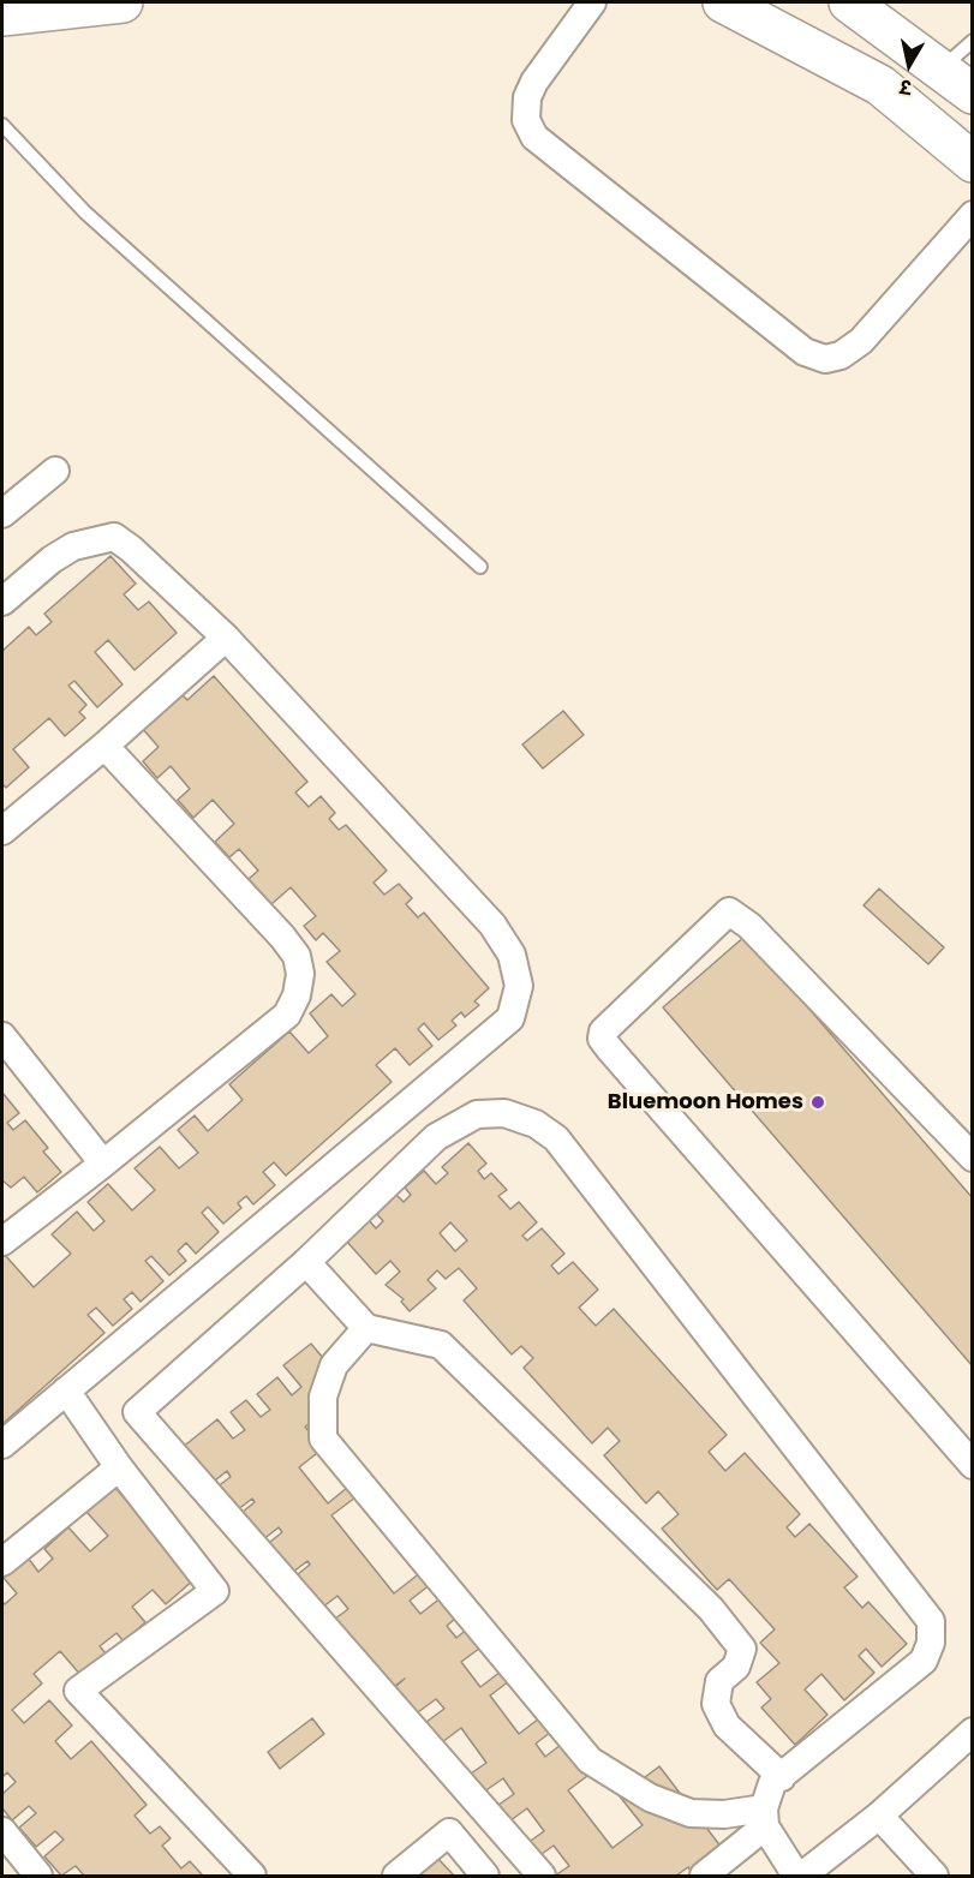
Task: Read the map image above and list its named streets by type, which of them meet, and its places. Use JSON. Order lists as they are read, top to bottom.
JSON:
{
  "places": ["Bluemoon Homes"],
  "north": "bottom"
}
